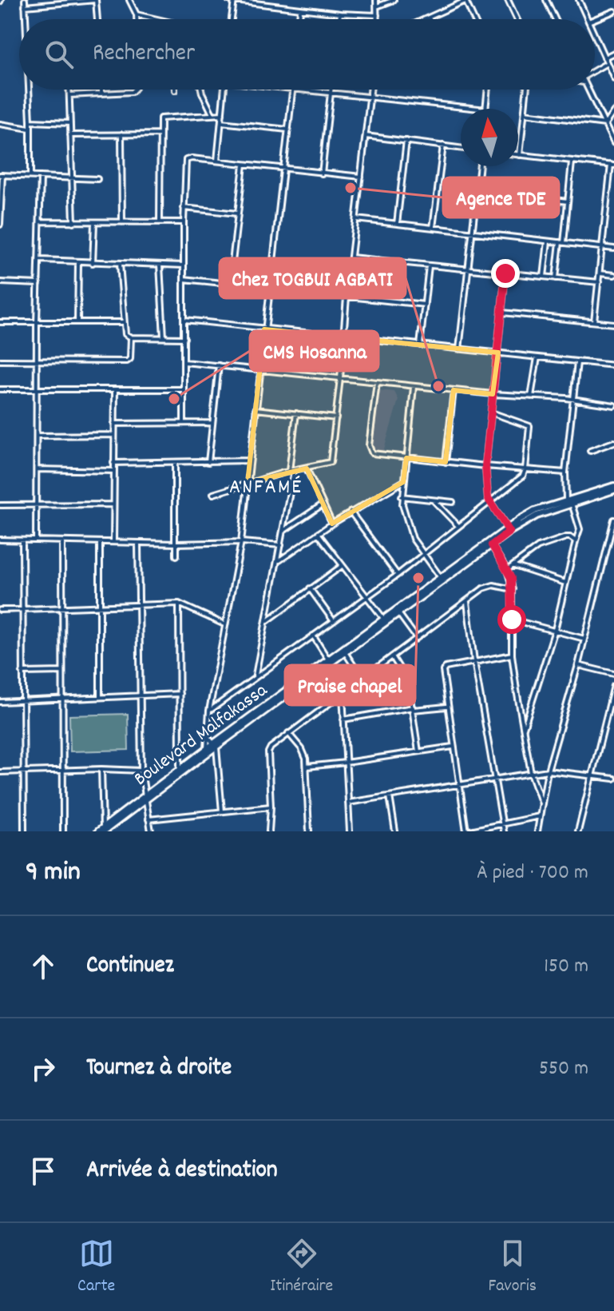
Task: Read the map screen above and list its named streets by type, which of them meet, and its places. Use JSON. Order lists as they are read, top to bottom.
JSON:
{
  "streets": {
    "main road": ["Boulevard Malfakassa"]
  },
  "districts": ["ANFAMÉ"],
  "places": [
    "Agence TDE",
    "Chez TOGBUI AGBATI",
    "CMS Hosanna",
    "Praise chapel"
  ],
  "north": "top",
  "page": {
    "search": "Rechercher",
    "heading": ["9 min", "À pied · 700 m"],
    "list": [
      ["Continuez", "150 m"],
      ["Tournez à droite", "550 m"],
      "Arrivée à destination"
    ],
    "nav": ["Carte", "Itinéraire", "Favoris"]
  }
}
